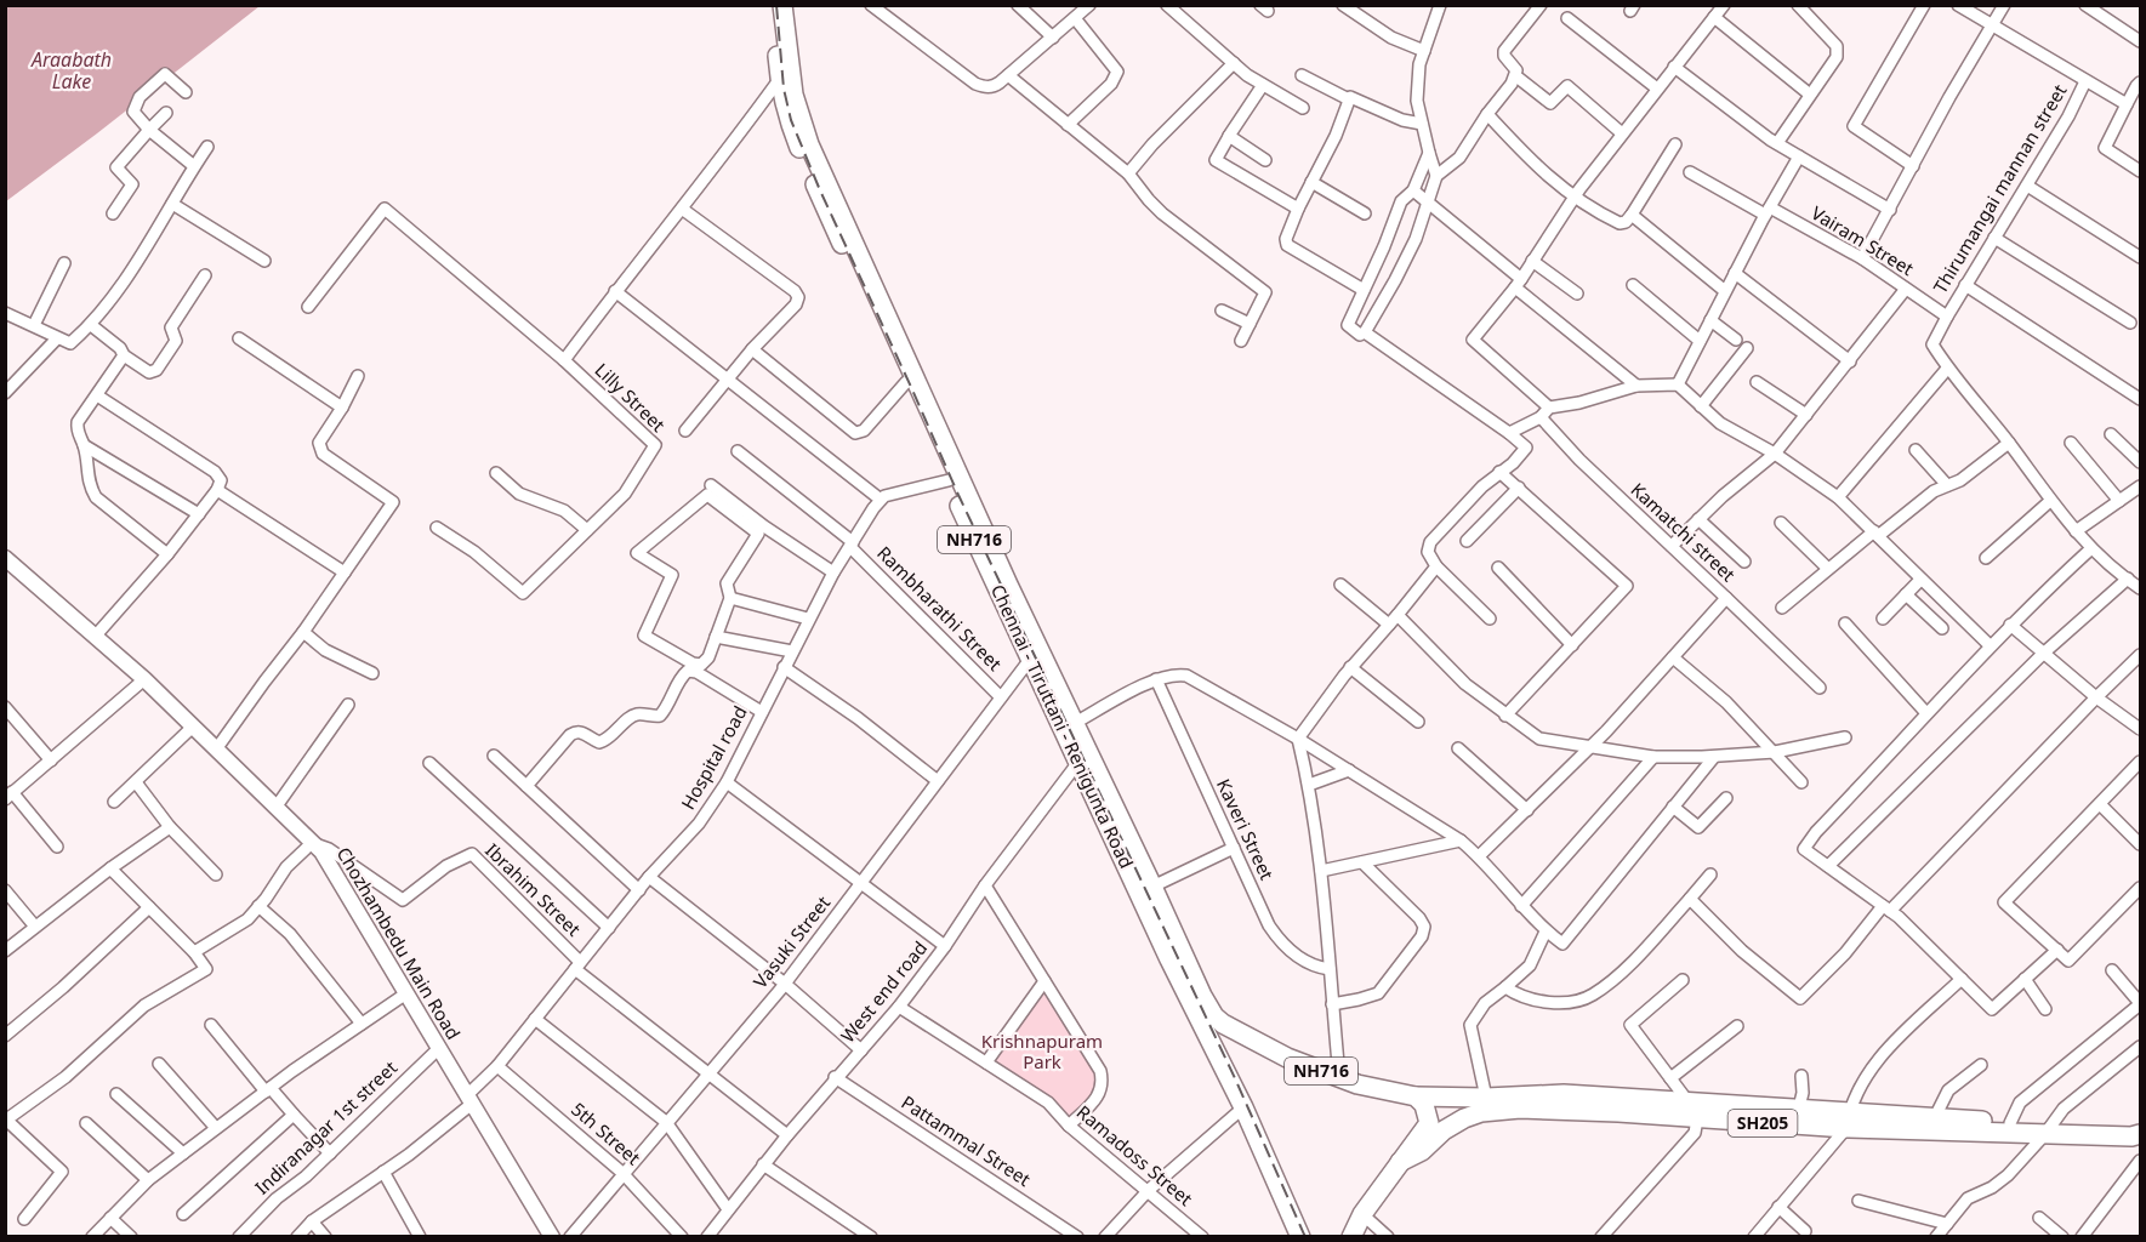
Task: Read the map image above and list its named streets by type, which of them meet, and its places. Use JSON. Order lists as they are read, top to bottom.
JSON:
{
  "streets": {
    "main road": ["NH716", "Chennai - Tiruttani - Renigunta Road", "SH205"],
    "street": [
      "Thirumangai mannan street",
      "Vairam Street",
      "Lilly Street",
      "Kamatchi street",
      "Rambharathi Street",
      "Hospital road",
      "Kaveri Street",
      "Ibrahim Street",
      "Vasuki Street",
      "Chozhambedu Main Road",
      "West end road",
      "Indiranagar 1st street",
      "5th Street",
      "Pattammal Street",
      "Ramadoss Street"
    ]
  },
  "crossings": [
    ["Thirumangai mannan street", "Vairam Street"],
    ["NH716", "Chennai - Tiruttani - Renigunta Road"],
    ["NH716", "SH205"],
    ["Rambharathi Street", "Hospital road"],
    ["Rambharathi Street", "Vasuki Street"],
    ["Chennai - Tiruttani - Renigunta Road", "Vasuki Street"],
    ["Chennai - Tiruttani - Renigunta Road", "West end road"],
    ["Hospital road", "Ibrahim Street"],
    ["Hospital road", "Chozhambedu Main Road"],
    ["Hospital road", "5th Street"],
    ["Ibrahim Street", "Chozhambedu Main Road"],
    ["Vasuki Street", "5th Street"],
    ["Chozhambedu Main Road", "Indiranagar 1st street"],
    ["West end road", "Pattammal Street"],
    ["West end road", "Ramadoss Street"]
  ],
  "water": ["Araabath Lake"],
  "parks": ["Krishnapuram Park"]
}
